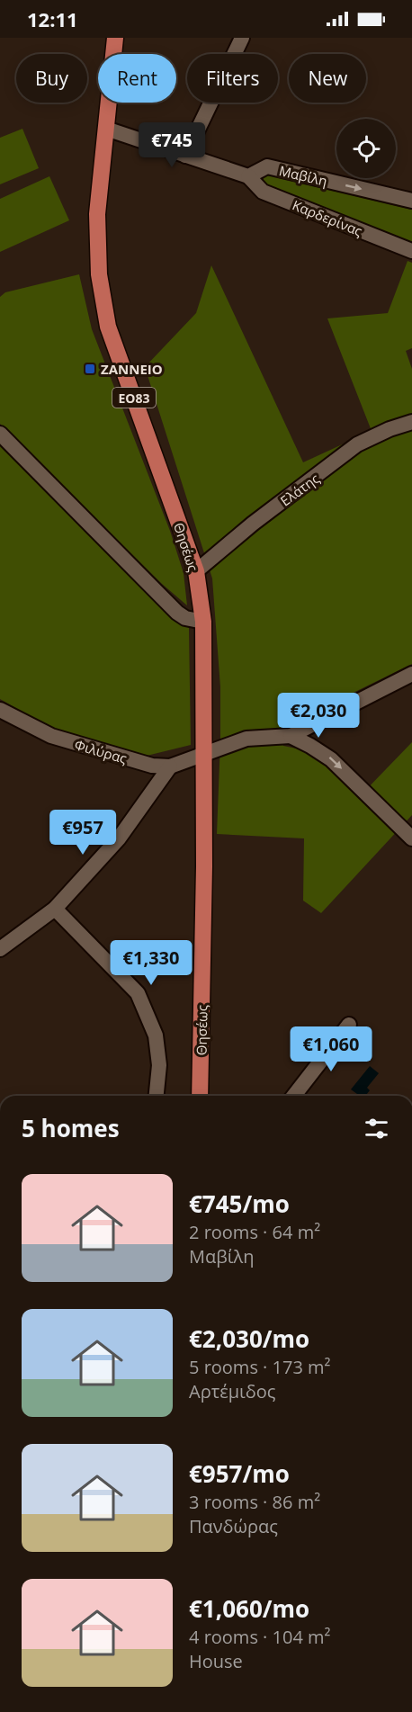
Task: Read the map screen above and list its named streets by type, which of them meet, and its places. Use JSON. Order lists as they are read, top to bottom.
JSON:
{
  "streets": {
    "main road": ["ΕΟ83", "Θησέως"],
    "street": [
      "Μαβίλη",
      "Καρδερίνας",
      "Ελάτης",
      "Φιλύρας"
    ]
  },
  "crossings": [
    ["Μαβίλη", "Καρδερίνας"],
    ["Ελάτης", "Θησέως"],
    ["Θησέως", "Φιλύρας"]
  ],
  "one_way": ["Μαβίλη"],
  "places": {
    "transit": ["ΖΑΝΝΕΙΟ"]
  },
  "page": {
    "status": "12:11",
    "chip": [
      "Buy",
      "Rent",
      "Filters",
      "New"
    ],
    "price": [
      "€745",
      "€2,030",
      "€957",
      "€1,330",
      "€1,060"
    ],
    "heading": "5 homes",
    "list": [
      {
        "name": "€745/mo",
        "note": "2 rooms · 64 m² · Μαβίλη"
      },
      {
        "name": "€2,030/mo",
        "note": "5 rooms · 173 m² · Αρτέμιδος"
      },
      {
        "name": "€957/mo",
        "note": "3 rooms · 86 m² · Πανδώρας"
      },
      {
        "name": "€1,060/mo",
        "note": "4 rooms · 104 m² · House"
      }
    ]
  }
}
